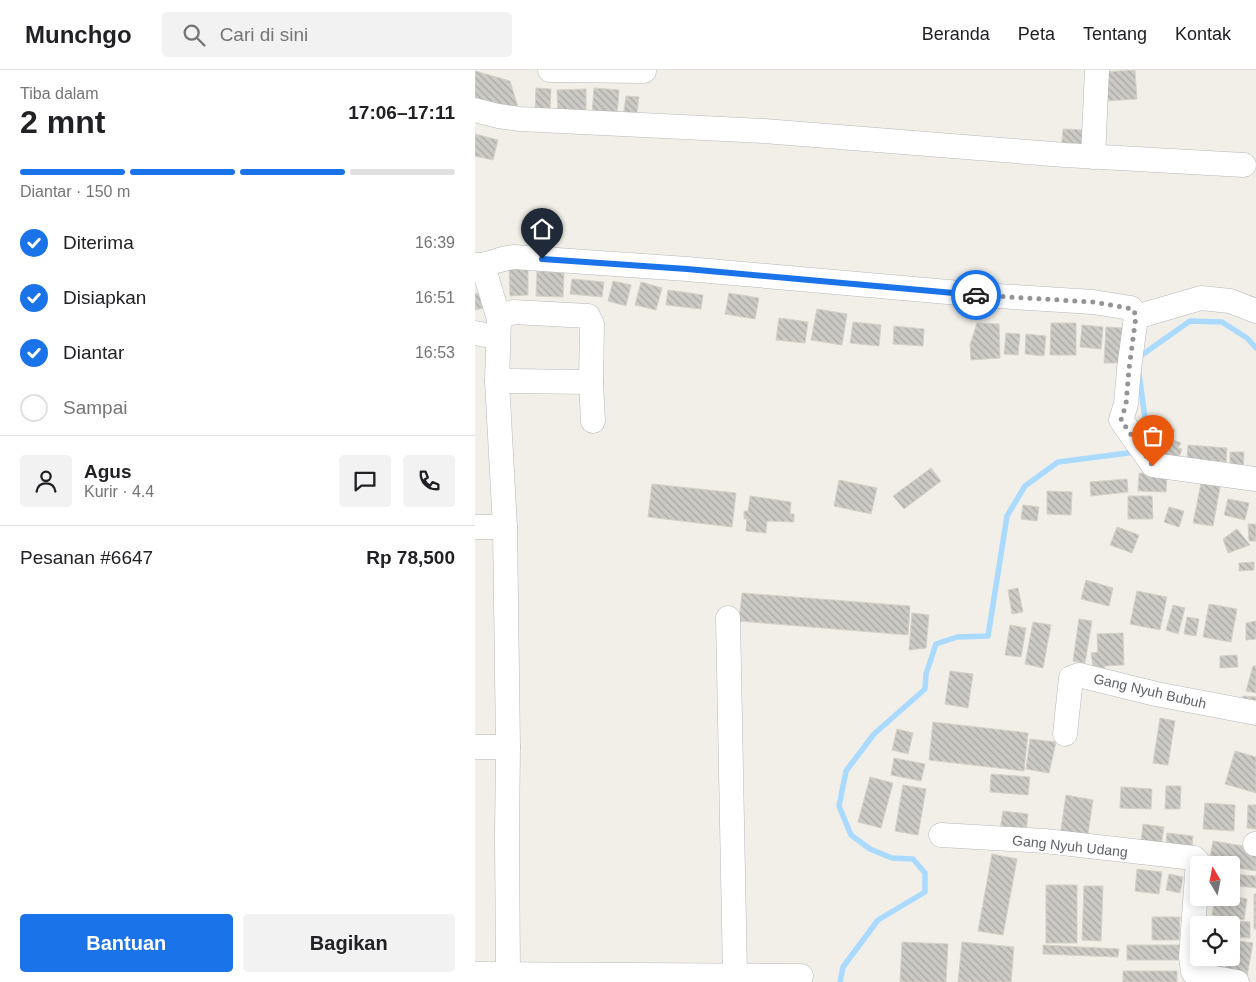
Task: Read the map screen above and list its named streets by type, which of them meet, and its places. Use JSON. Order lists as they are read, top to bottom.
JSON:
{
  "streets": {
    "street": ["Gang Nyuh Bubuh", "Gang Nyuh Udang"]
  },
  "north": "top",
  "page": {
    "header": "Munchgo",
    "search": "Cari di sini",
    "nav": [
      "Beranda",
      "Peta",
      "Tentang",
      "Kontak"
    ],
    "heading": ["2 mnt", "Tiba dalam", "17:06–17:11"],
    "panel": [
      "Agus",
      "Kurir · 4.4",
      "Pesanan #6647",
      "Rp 78,500"
    ],
    "bar": "Diantar · 150 m",
    "list": [
      ["Diterima", "16:39"],
      ["Disiapkan", "16:51"],
      ["Diantar", "16:53"],
      "Sampai"
    ],
    "buttons": ["Bantuan", "Bagikan"]
  }
}
